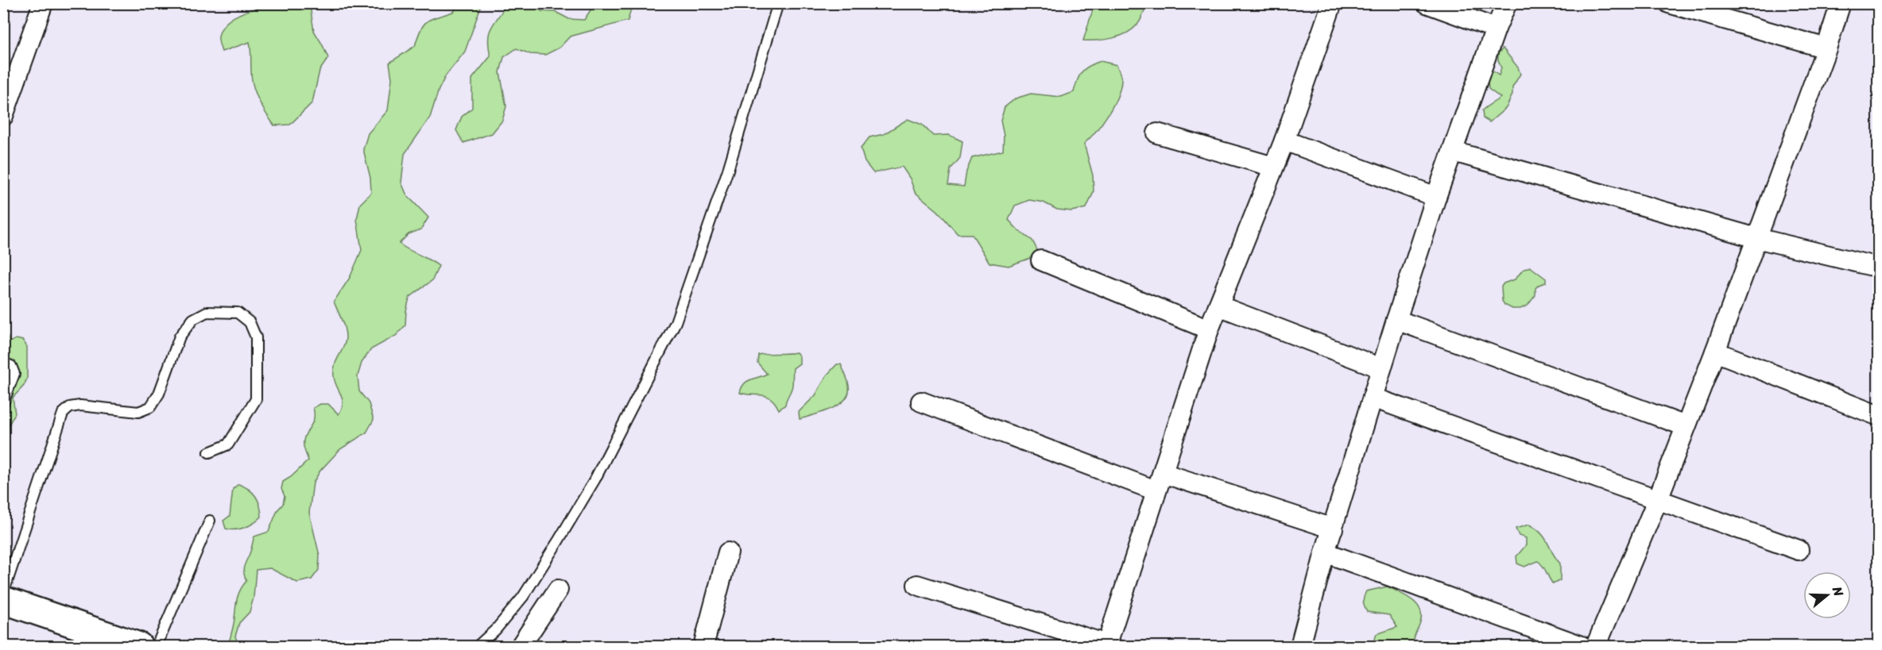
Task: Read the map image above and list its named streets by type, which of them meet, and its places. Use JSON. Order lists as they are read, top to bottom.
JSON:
{
  "north": "right"
}
